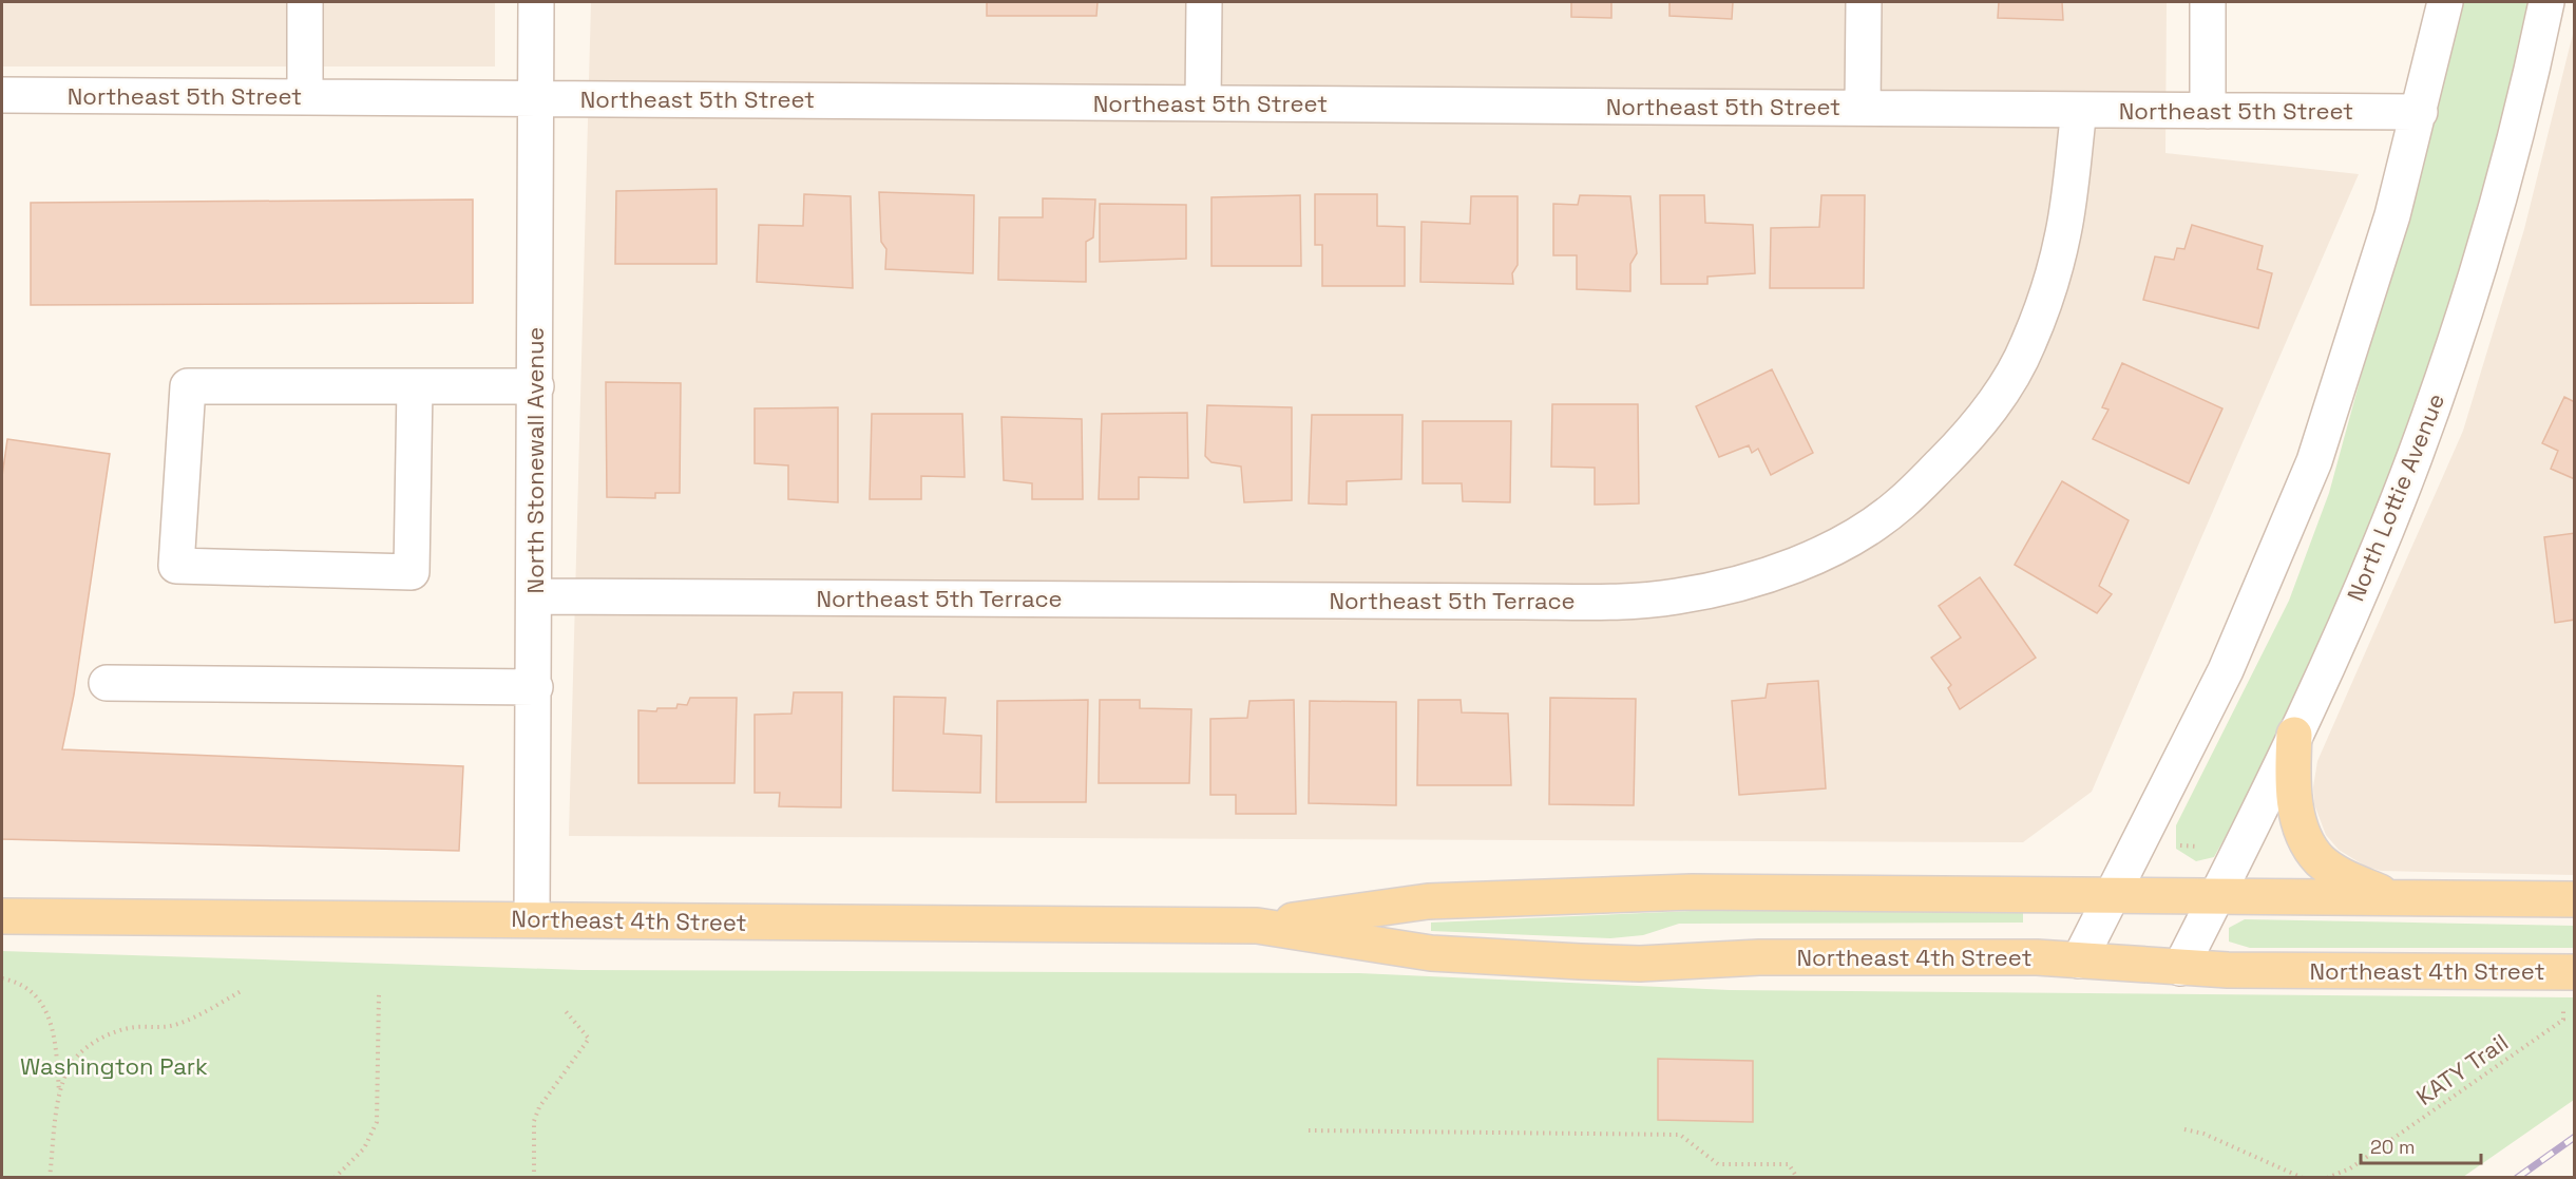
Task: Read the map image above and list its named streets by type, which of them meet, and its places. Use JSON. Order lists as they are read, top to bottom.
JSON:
{
  "streets": {
    "main road": ["Northeast 4th Street"],
    "street": [
      "Northeast 5th Street",
      "North Stonewall Avenue",
      "North Lottie Avenue",
      "Northeast 5th Terrace"
    ],
    "path": ["KATY Trail"]
  },
  "crossings": [
    ["Northeast 5th Street", "North Stonewall Avenue"],
    ["Northeast 5th Street", "Northeast 5th Terrace"],
    ["North Stonewall Avenue", "Northeast 5th Terrace"],
    ["North Stonewall Avenue", "Northeast 4th Street"],
    ["North Lottie Avenue", "Northeast 4th Street"]
  ],
  "parks": ["Washington Park"],
  "scale_bar": "20 m"
}
